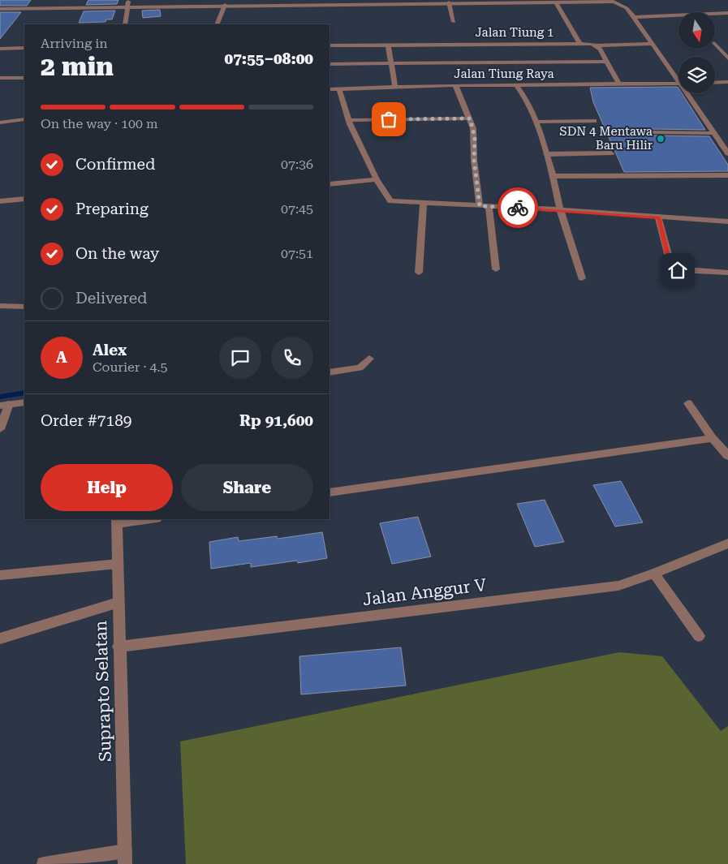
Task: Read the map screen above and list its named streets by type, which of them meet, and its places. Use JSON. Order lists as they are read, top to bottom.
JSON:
{
  "streets": {
    "street": [
      "Jalan Tiung 1",
      "Jalan Tiung Raya",
      "Jalan Anggur V",
      "Suprapto Selatan"
    ]
  },
  "crossings": [
    ["Jalan Anggur V", "Suprapto Selatan"]
  ],
  "places": ["SDN 4 Mentawa Baru Hilir"],
  "north": "bottom",
  "page": {
    "heading": ["2 min", "Arriving in", "07:55–08:00"],
    "panel": [
      "Alex",
      "Courier · 4.5",
      "Order #7189",
      "Rp 91,600"
    ],
    "bar": "On the way · 100 m",
    "list": [
      ["Confirmed", "07:36"],
      ["Preparing", "07:45"],
      ["On the way", "07:51"],
      "Delivered"
    ],
    "round": "A",
    "buttons": ["Help", "Share"]
  }
}
